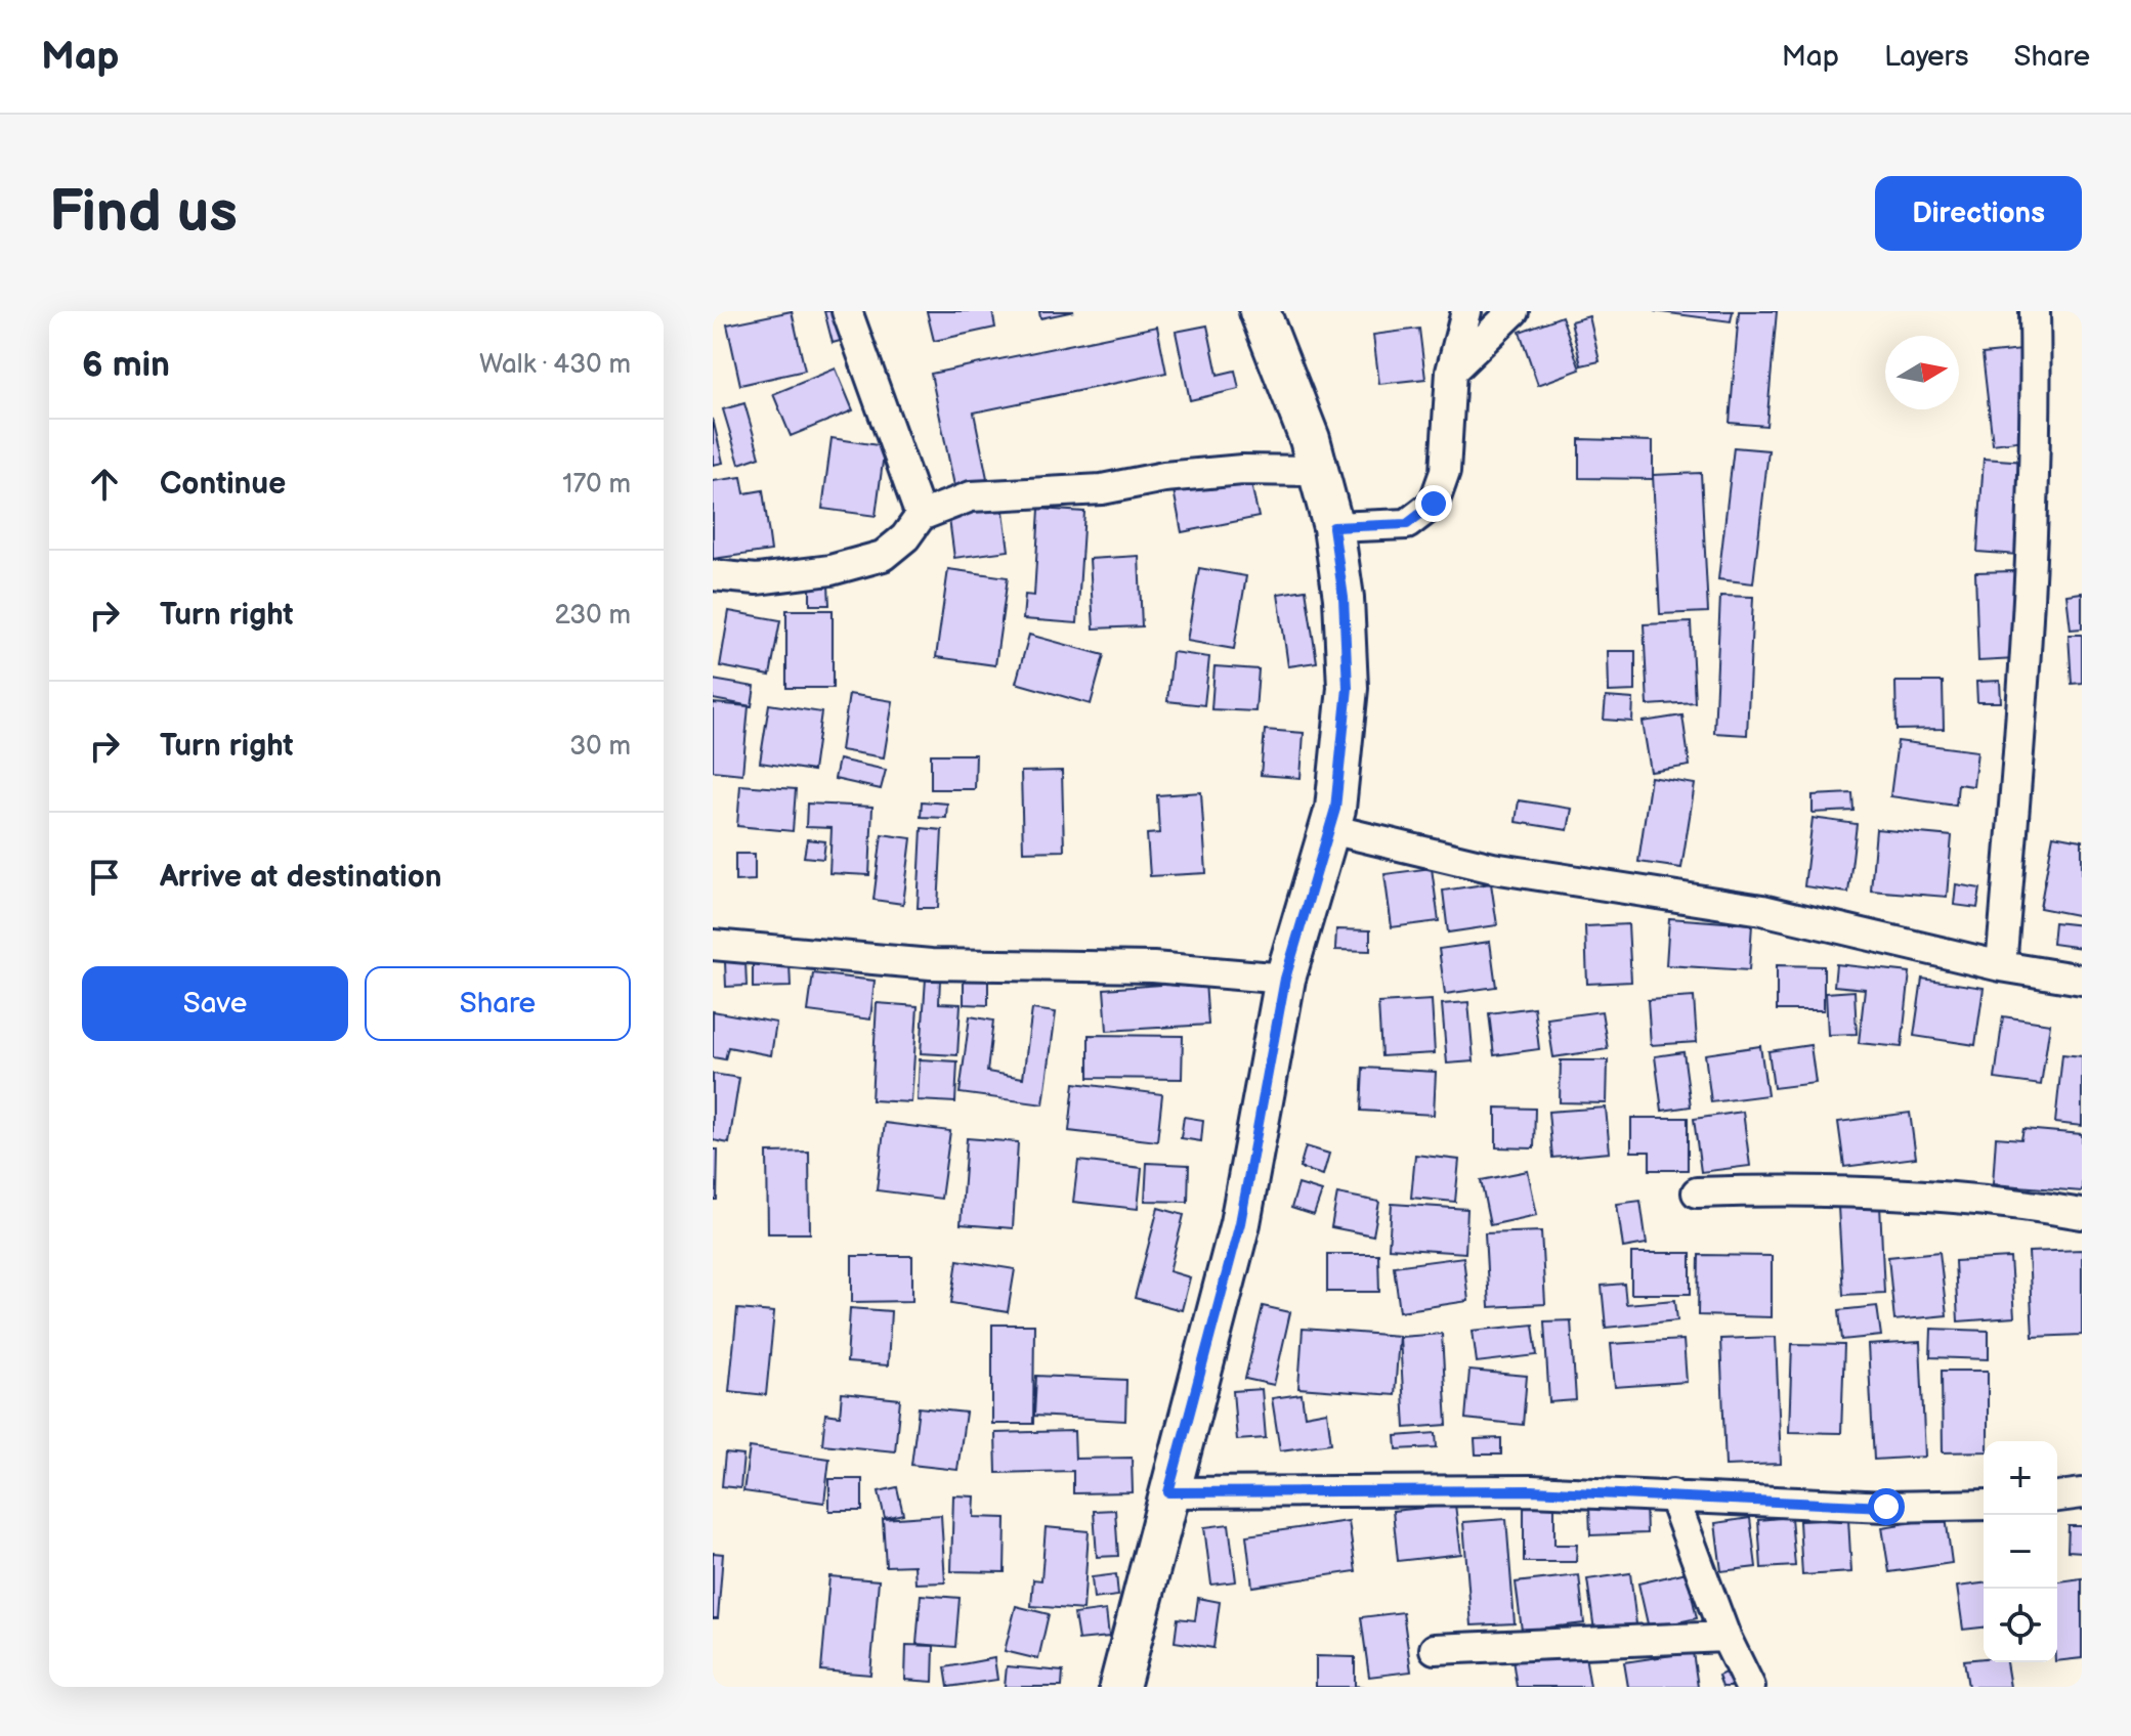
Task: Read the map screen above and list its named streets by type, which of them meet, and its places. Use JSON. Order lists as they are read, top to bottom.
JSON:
{
  "north": "right",
  "page": {
    "header": "Map",
    "nav": ["Map", "Layers", "Share"],
    "buttons": [
      "Directions",
      ["Save", "Share"]
    ],
    "title": "Find us",
    "heading": ["6 min", "Walk · 430 m"],
    "list": [
      ["Continue", "170 m"],
      ["Turn right", "230 m"],
      ["Turn right", "30 m"],
      "Arrive at destination"
    ],
    "map_buttons": ["+", "−"]
  }
}
